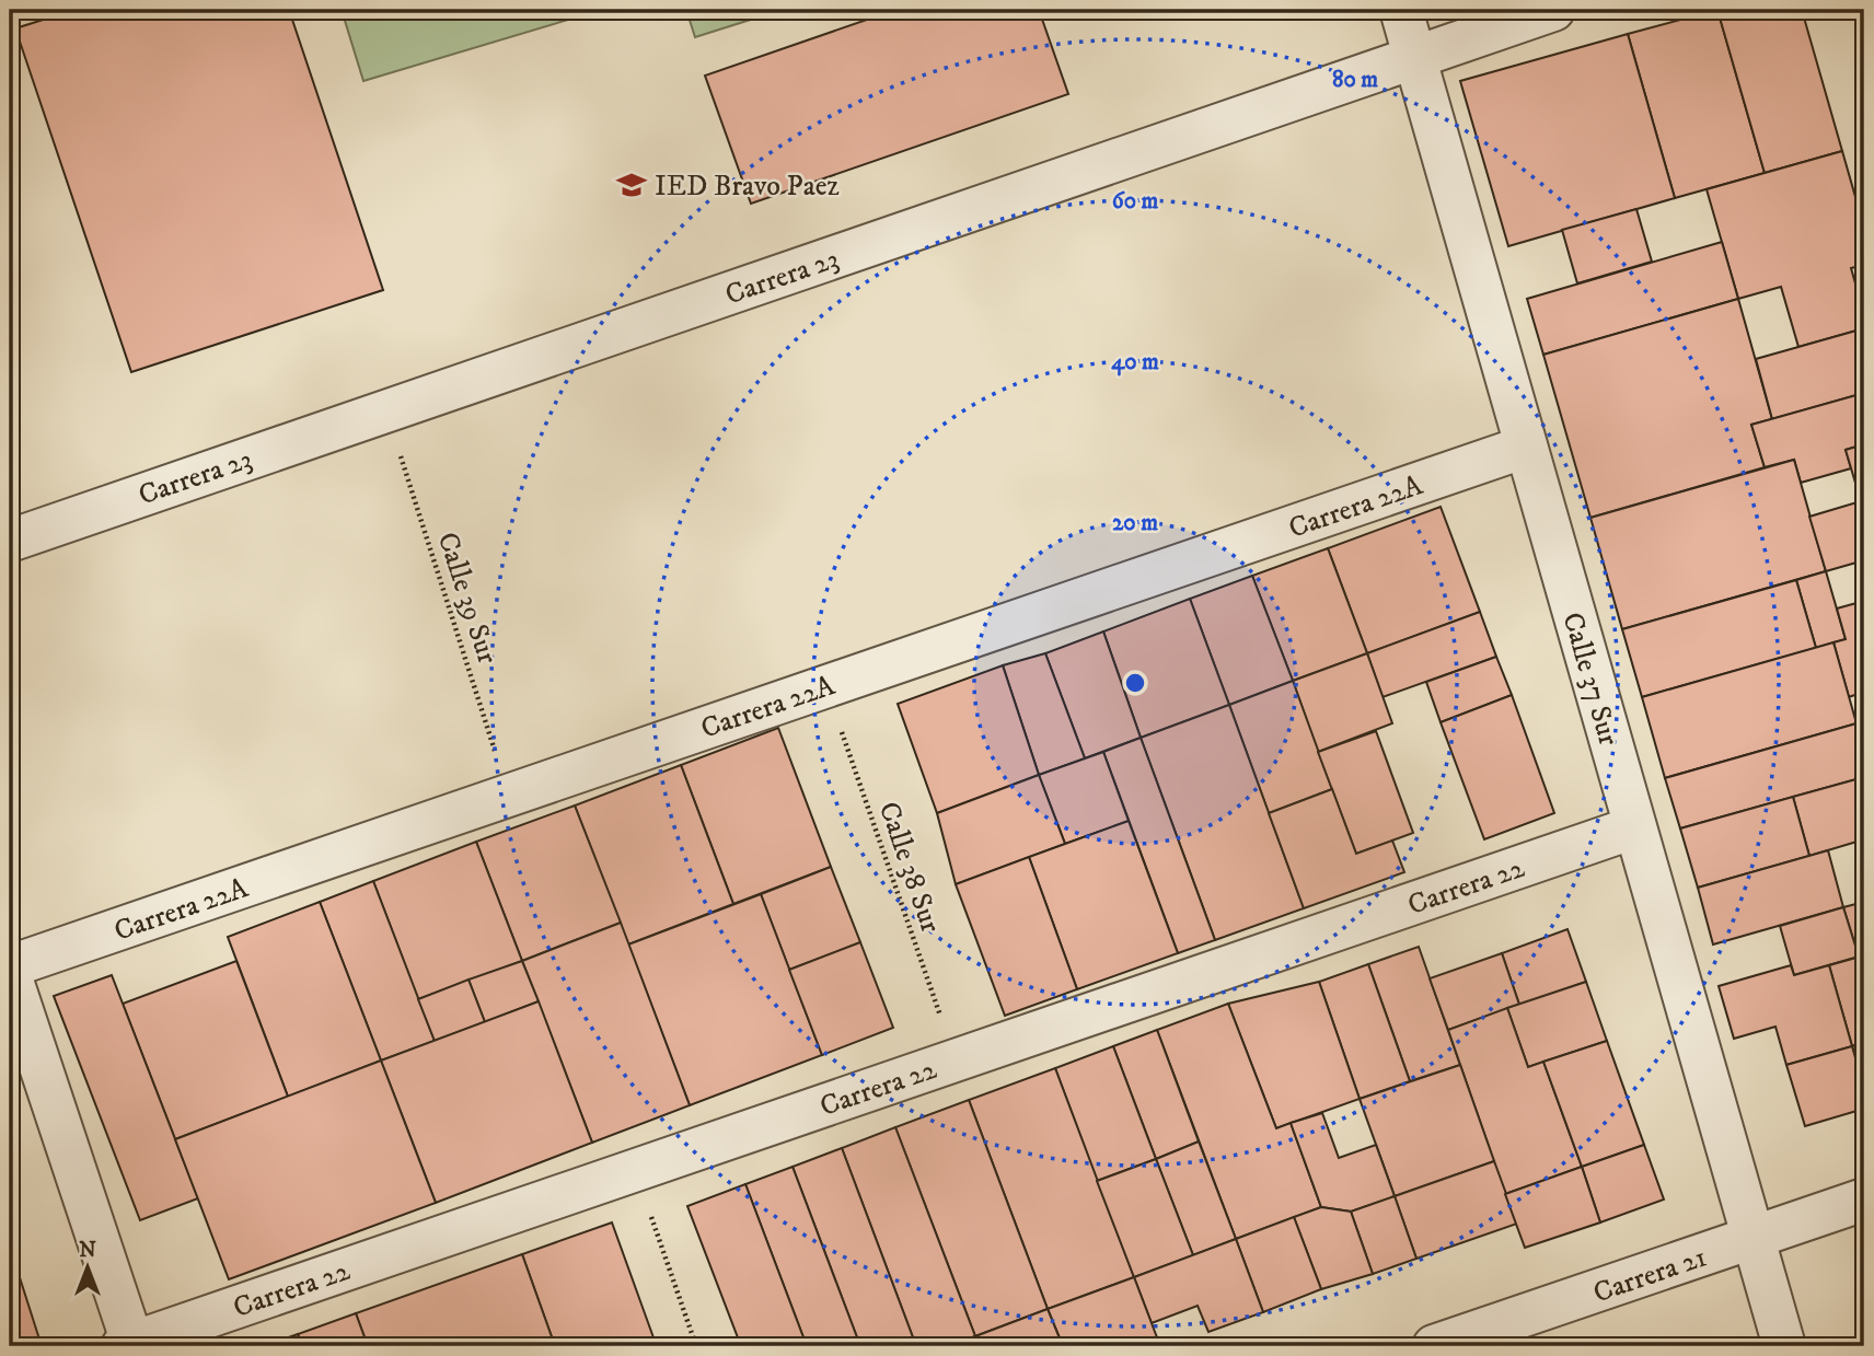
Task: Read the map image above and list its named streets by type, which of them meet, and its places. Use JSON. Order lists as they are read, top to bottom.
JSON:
{
  "streets": {
    "street": [
      "Carrera 23",
      "Carrera 22A",
      "Calle 37 Sur",
      "Carrera 22",
      "Carrera 21"
    ],
    "path": ["Calle 39 Sur", "Calle 38 Sur"]
  },
  "crossings": [
    ["Carrera 23", "Calle 39 Sur"],
    ["Carrera 23", "Calle 37 Sur"],
    ["Carrera 22A", "Calle 39 Sur"],
    ["Carrera 22A", "Calle 37 Sur"],
    ["Carrera 22A", "Calle 38 Sur"],
    ["Calle 37 Sur", "Carrera 22"],
    ["Calle 37 Sur", "Carrera 21"],
    ["Calle 38 Sur", "Carrera 22"]
  ],
  "places": {
    "school or university": ["IED Bravo Paez"]
  },
  "north": "top",
  "rings": [
    "80 m",
    "60 m",
    "40 m",
    "20 m"
  ]
}
